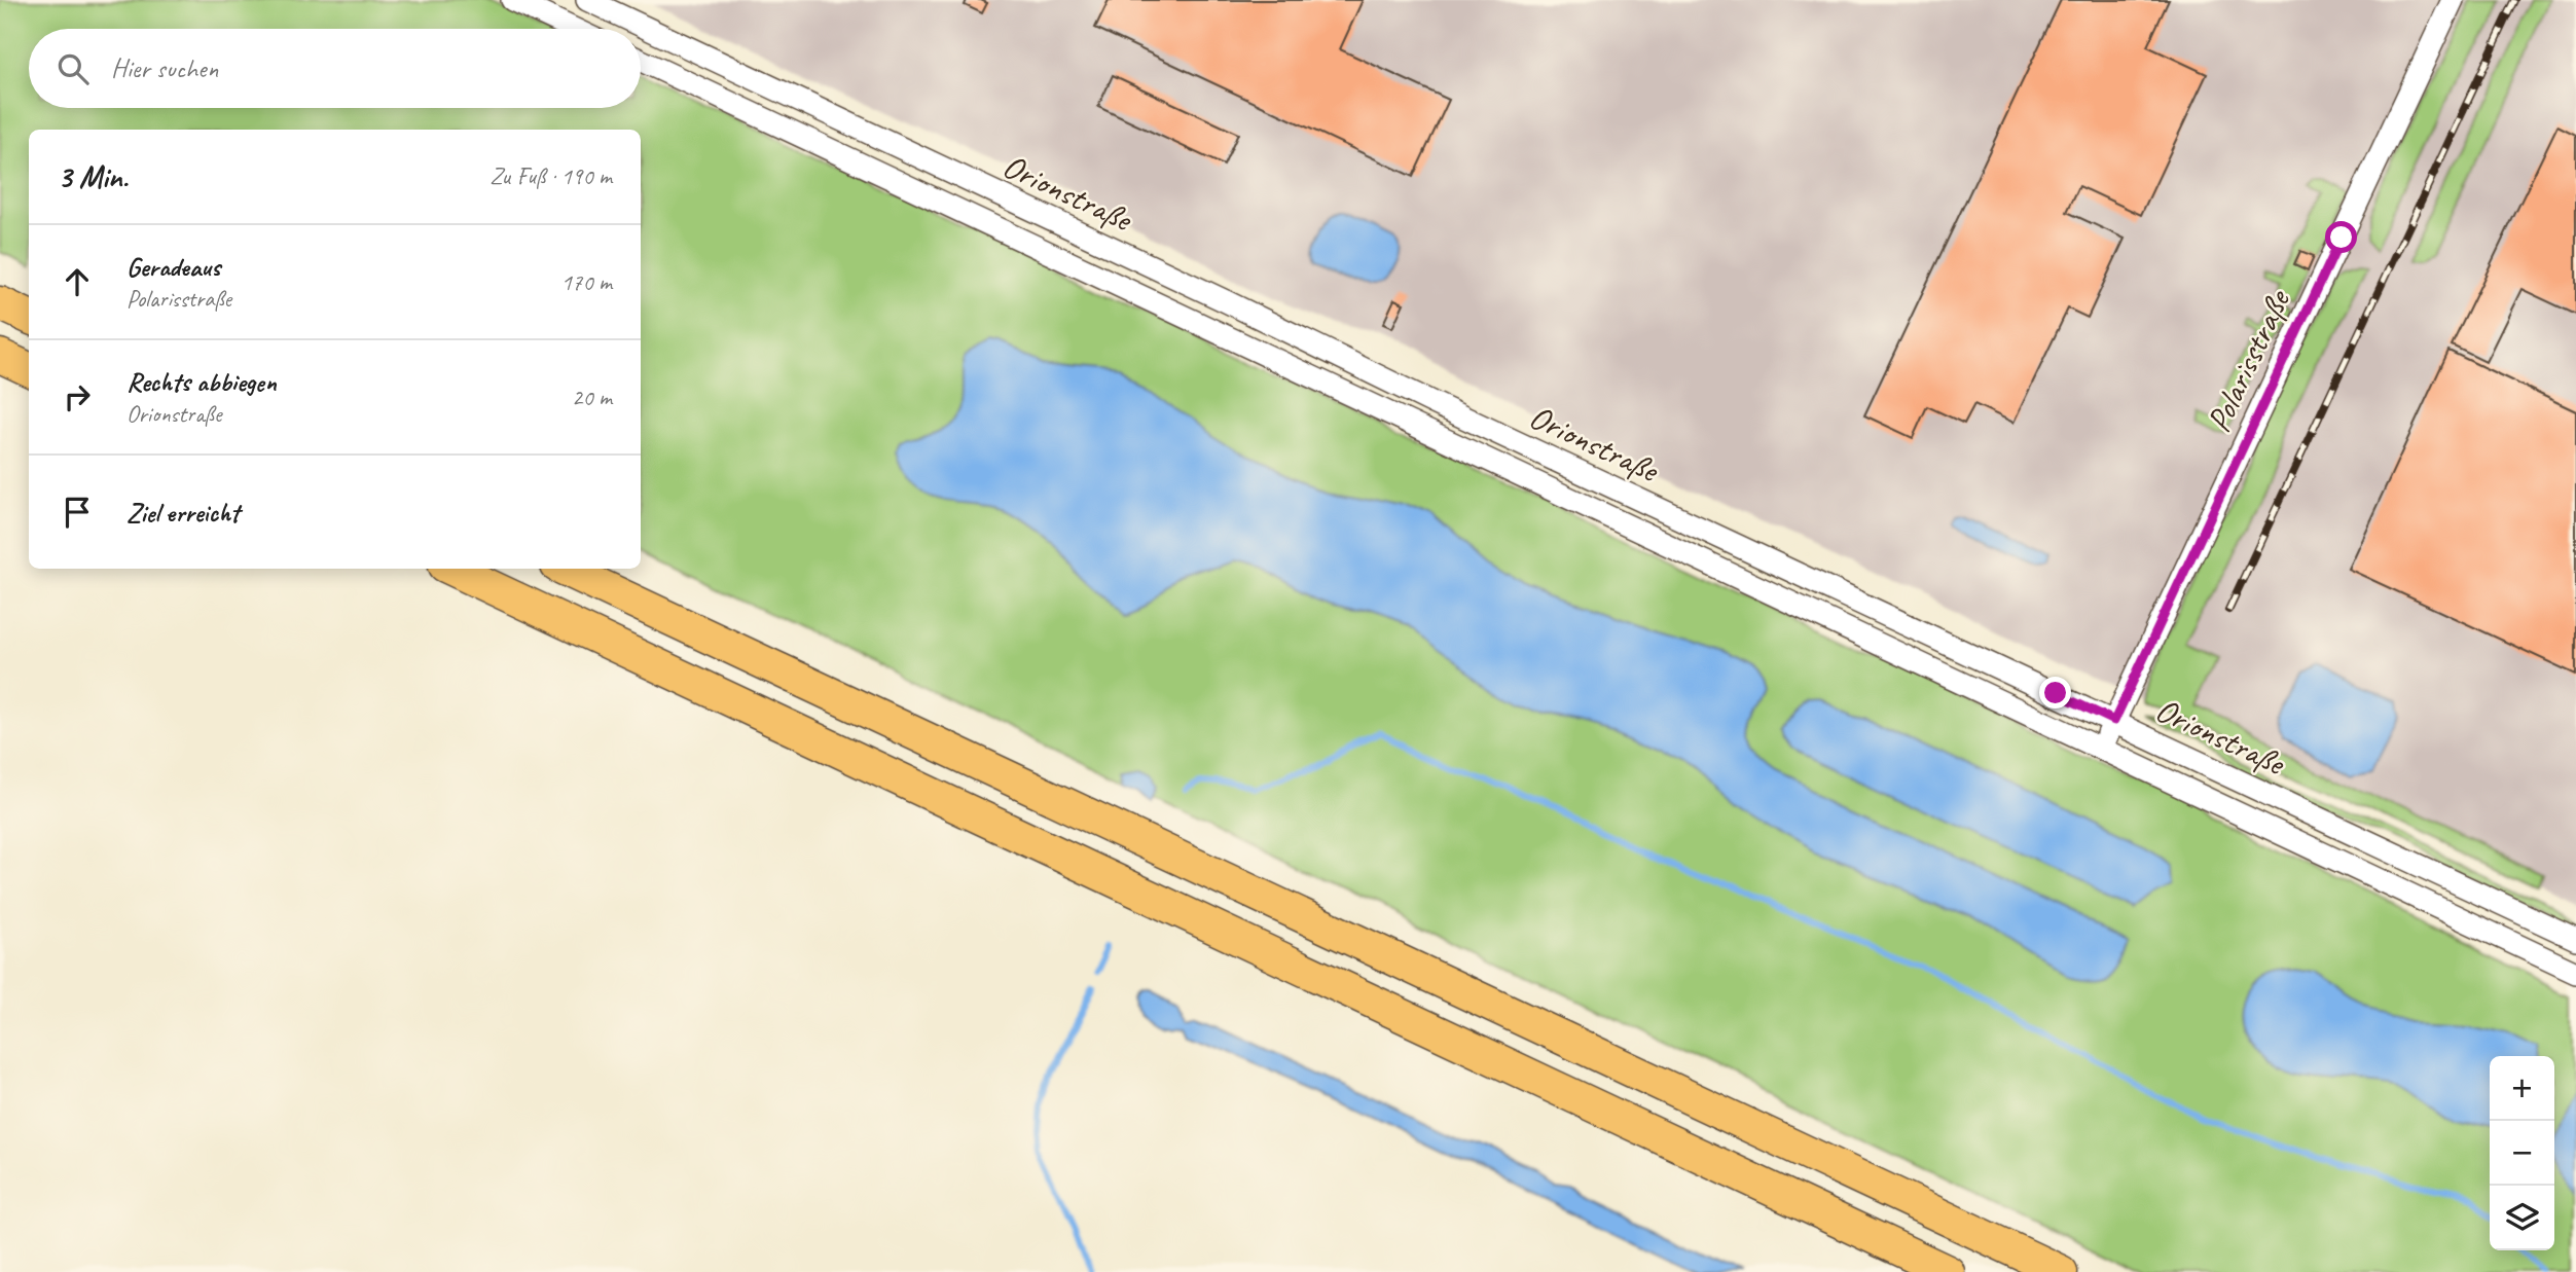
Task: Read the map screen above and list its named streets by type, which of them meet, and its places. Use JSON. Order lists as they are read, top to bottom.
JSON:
{
  "streets": {
    "street": ["Orionstraße", "Polarisstraße"]
  },
  "crossings": [
    ["Orionstraße", "Polarisstraße"]
  ],
  "page": {
    "search": "Hier suchen",
    "heading": ["3 Min.", "Zu Fuß · 190 m"],
    "list": [
      ["Geradeaus", "Polarisstraße", "170 m"],
      ["Rechts abbiegen", "Orionstraße", "20 m"],
      "Ziel erreicht"
    ],
    "map_buttons": ["+", "−"]
  }
}
